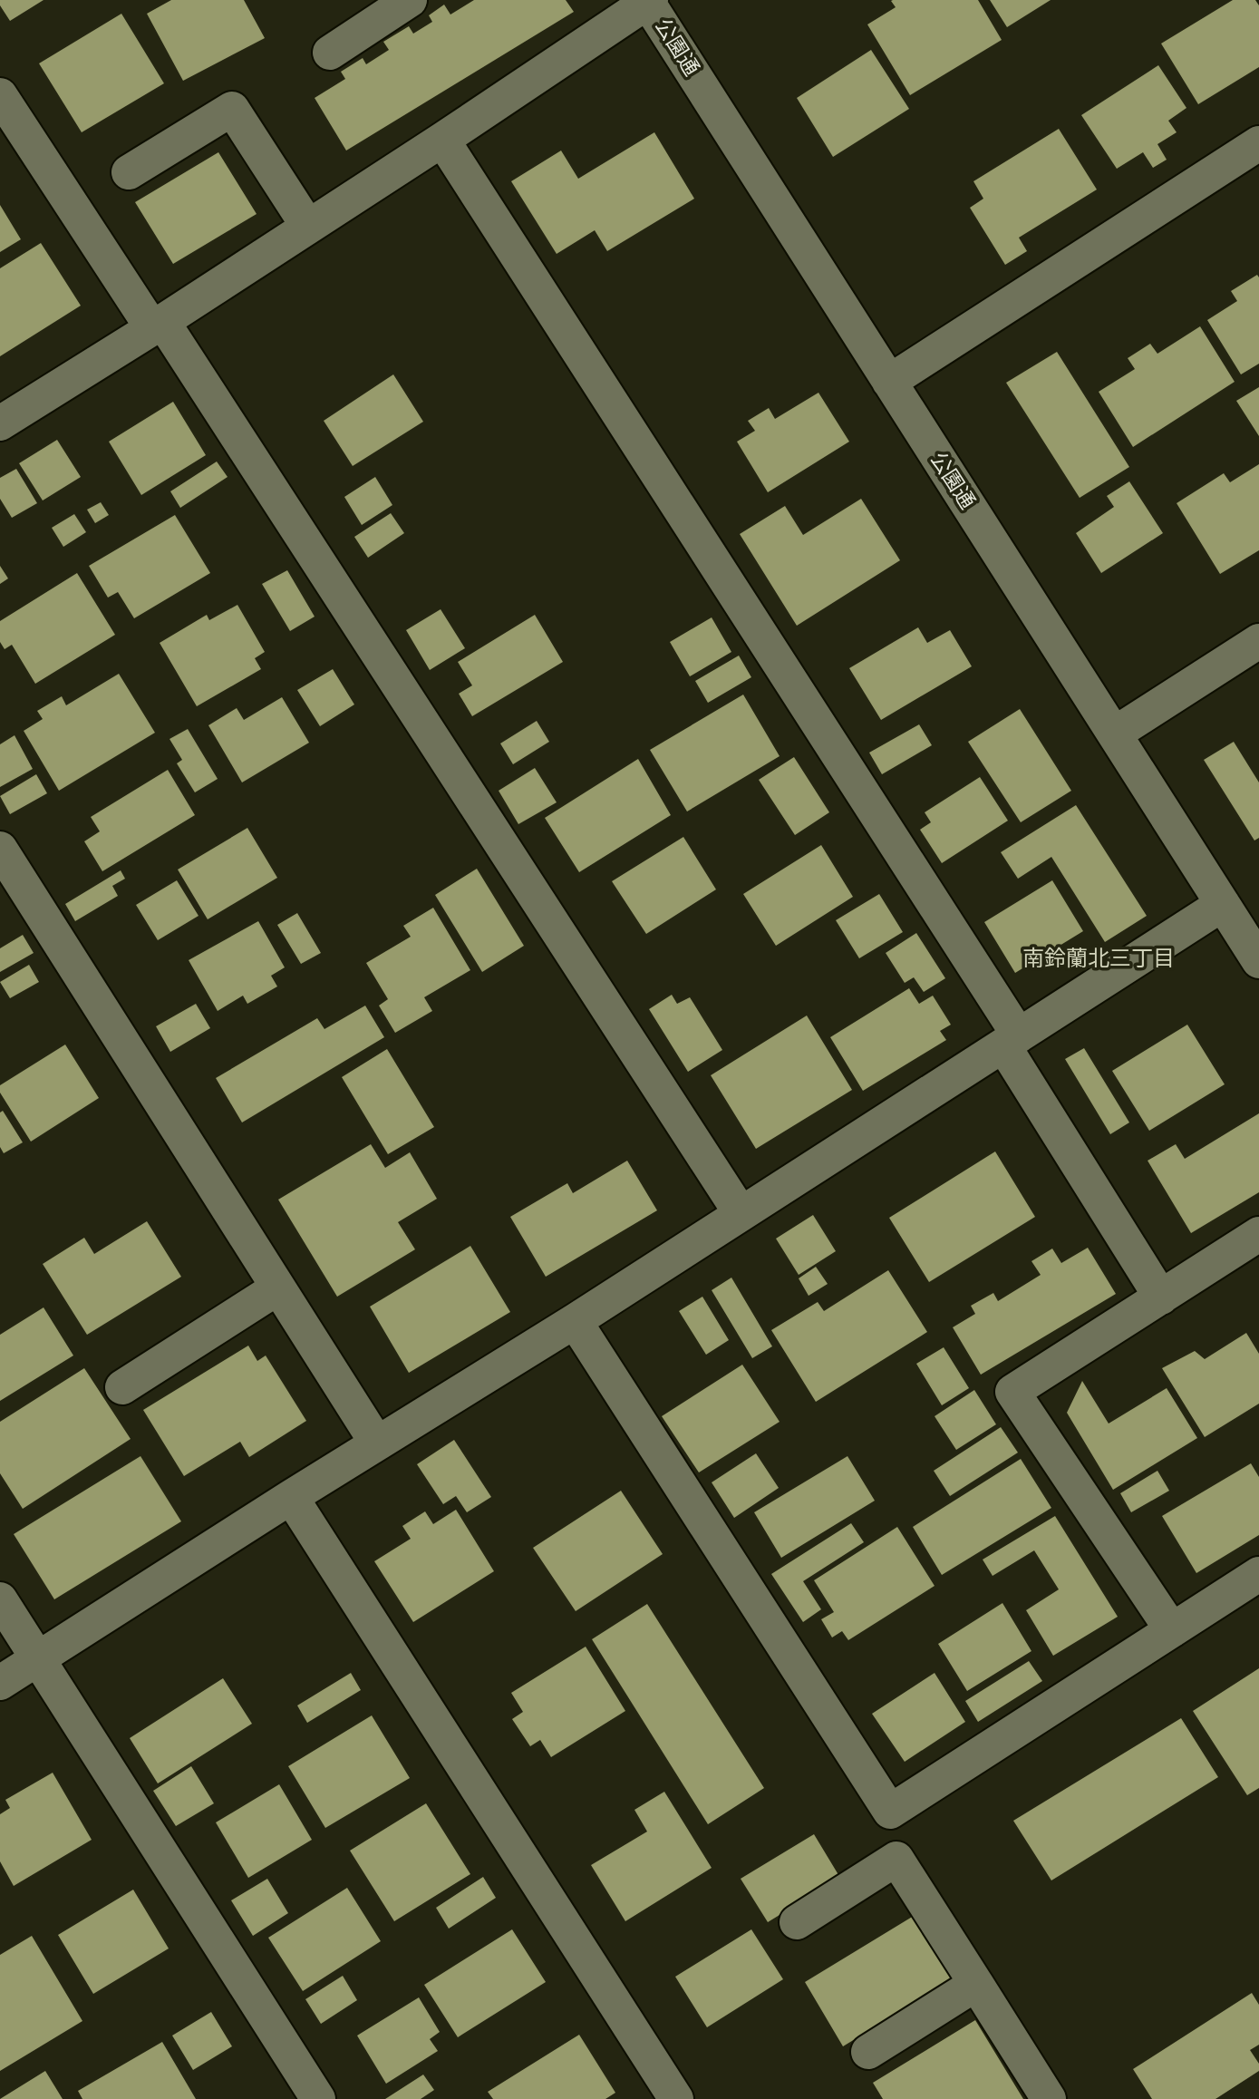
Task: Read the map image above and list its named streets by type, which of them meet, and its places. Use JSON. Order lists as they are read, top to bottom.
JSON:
{
  "streets": {
    "street": ["公園通"]
  },
  "districts": ["南鈴蘭北三丁目"]
}
